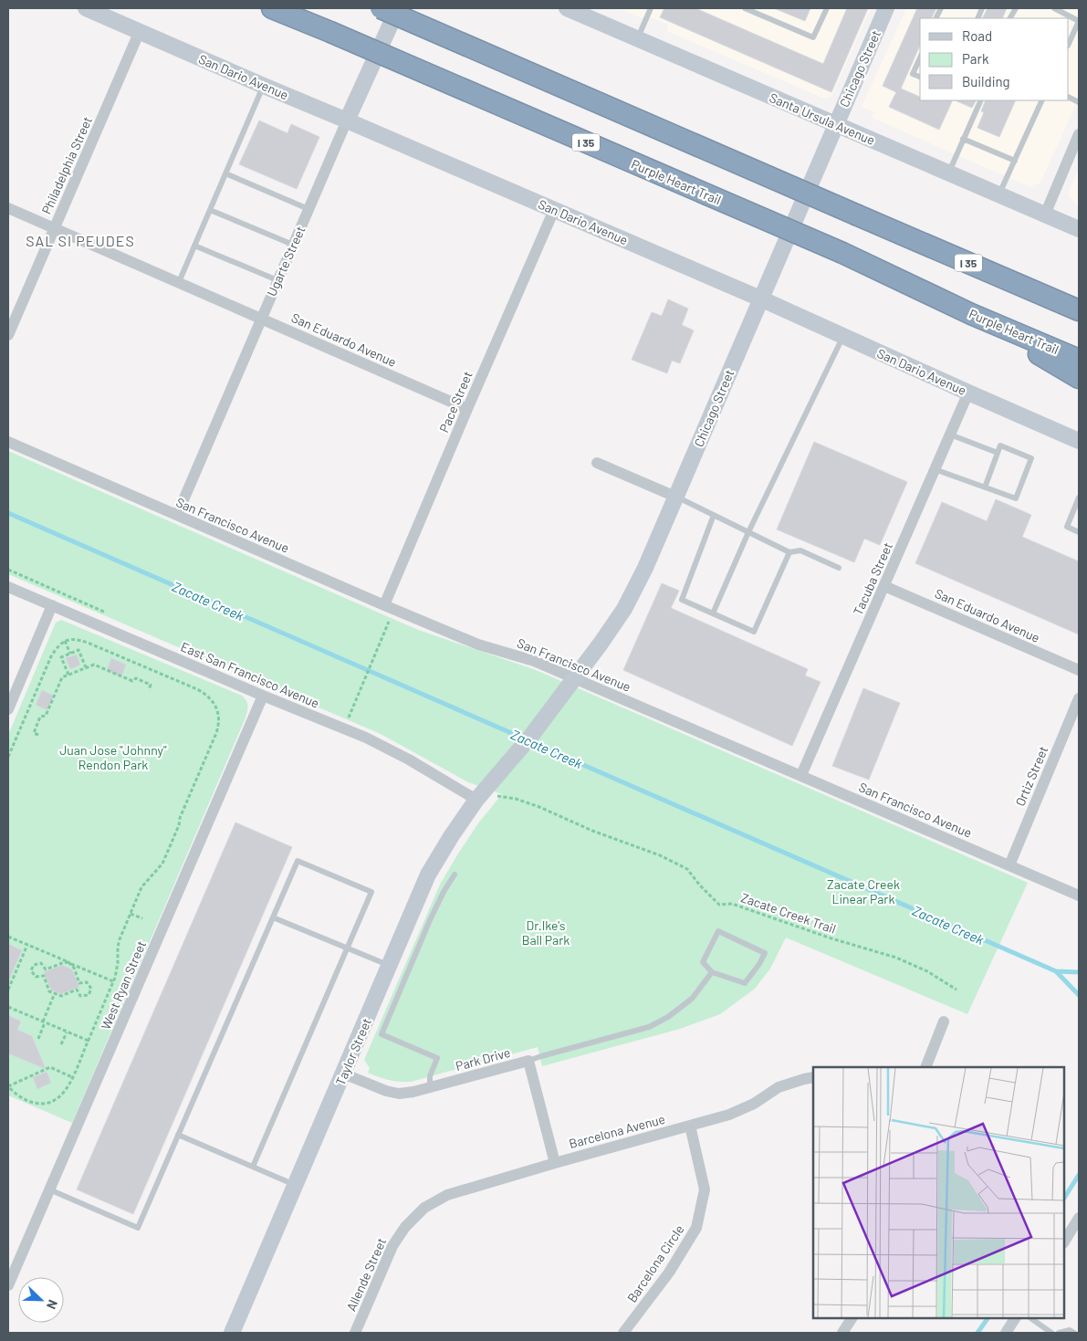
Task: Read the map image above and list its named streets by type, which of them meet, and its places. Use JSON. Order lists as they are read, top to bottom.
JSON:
{
  "streets": {
    "highway": ["I 35", "Purple Heart Trail"],
    "main road": [
      "Chicago Street",
      "San Dario Avenue",
      "Santa Ursula Avenue",
      "Ugarte Street",
      "Taylor Street"
    ],
    "street": [
      "Philadelphia Street",
      "San Eduardo Avenue",
      "Pace Street",
      "San Francisco Avenue",
      "Tacuba Street",
      "East San Francisco Avenue",
      "Ortiz Street",
      "West Ryan Street",
      "Park Drive",
      "Barcelona Avenue",
      "Barcelona Circle",
      "Allende Street"
    ],
    "path": ["Zacate Creek Trail"]
  },
  "crossings": [
    ["Chicago Street", "San Dario Avenue"],
    ["Chicago Street", "Santa Ursula Avenue"],
    ["Chicago Street", "San Francisco Avenue"],
    ["Chicago Street", "Zacate Creek Trail"],
    ["Chicago Street", "Taylor Street"],
    ["San Dario Avenue", "Philadelphia Street"],
    ["San Dario Avenue", "Ugarte Street"],
    ["San Dario Avenue", "Pace Street"],
    ["San Dario Avenue", "Tacuba Street"],
    ["Philadelphia Street", "San Eduardo Avenue"],
    ["Ugarte Street", "San Eduardo Avenue"],
    ["Ugarte Street", "San Francisco Avenue"],
    ["San Eduardo Avenue", "Pace Street"],
    ["San Eduardo Avenue", "Tacuba Street"],
    ["Pace Street", "San Francisco Avenue"],
    ["San Francisco Avenue", "Tacuba Street"],
    ["San Francisco Avenue", "Ortiz Street"],
    ["East San Francisco Avenue", "West Ryan Street"],
    ["East San Francisco Avenue", "Taylor Street"],
    ["Zacate Creek Trail", "Taylor Street"],
    ["Taylor Street", "Park Drive"],
    ["Park Drive", "Barcelona Avenue"],
    ["Barcelona Avenue", "Barcelona Circle"],
    ["Barcelona Avenue", "Allende Street"]
  ],
  "districts": ["SAL SI PEUDES"],
  "water": ["Zacate Creek"],
  "parks": ["Juan Jose \"Johnny\" Rendon Park", "Zacate Creek Linear Park", "Dr.Ike's Ball Park"],
  "legend": ["Road", "Park", "Building"],
  "north": "bottom right"
}
